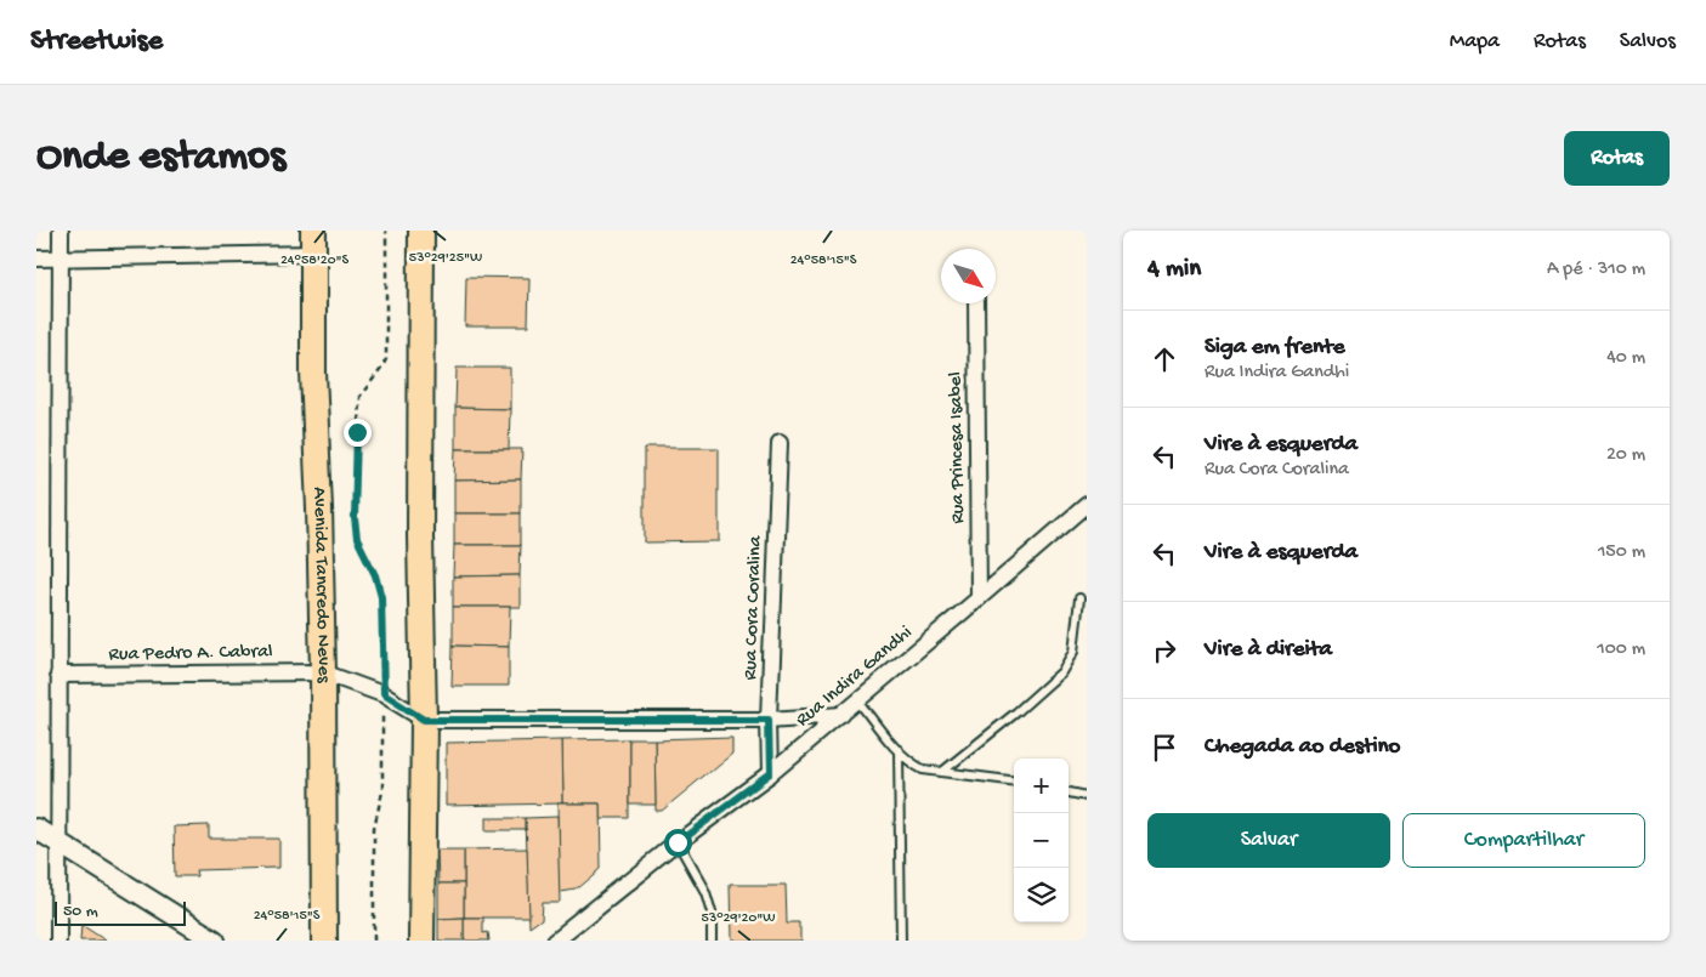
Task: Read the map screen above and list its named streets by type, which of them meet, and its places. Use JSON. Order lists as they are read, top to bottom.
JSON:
{
  "streets": {
    "main road": ["Avenida Tancredo Neves"],
    "street": [
      "Rua Princesa Isabel",
      "Rua Cora Coralina",
      "Rua Pedro A. Cabral",
      "Rua Indira Gandhi"
    ]
  },
  "crossings": [
    ["Rua Princesa Isabel", "Rua Indira Gandhi"],
    ["Avenida Tancredo Neves", "Rua Pedro A. Cabral"],
    ["Rua Cora Coralina", "Rua Indira Gandhi"]
  ],
  "scale_bar": "50 m",
  "north": "bottom right",
  "page": {
    "header": "Streetwise",
    "nav": ["Mapa", "Rotas", "Salvos"],
    "buttons": [
      "Rotas",
      ["Salvar", "Compartilhar"]
    ],
    "title": "Onde estamos",
    "heading": ["4 min", "A pé · 310 m"],
    "list": [
      ["Siga em frente", "Rua Indira Gandhi", "40 m"],
      ["Vire à esquerda", "Rua Cora Coralina", "20 m"],
      ["Vire à esquerda", "150 m"],
      ["Vire à direita", "100 m"],
      "Chegada ao destino"
    ],
    "map_buttons": ["+", "−"],
    "scale": "50 m"
  },
  "coordinates": [
    "53°29'25\"W",
    "24°58'20\"S",
    "24°58'15\"S",
    "53°29'20\"W"
  ]
}
